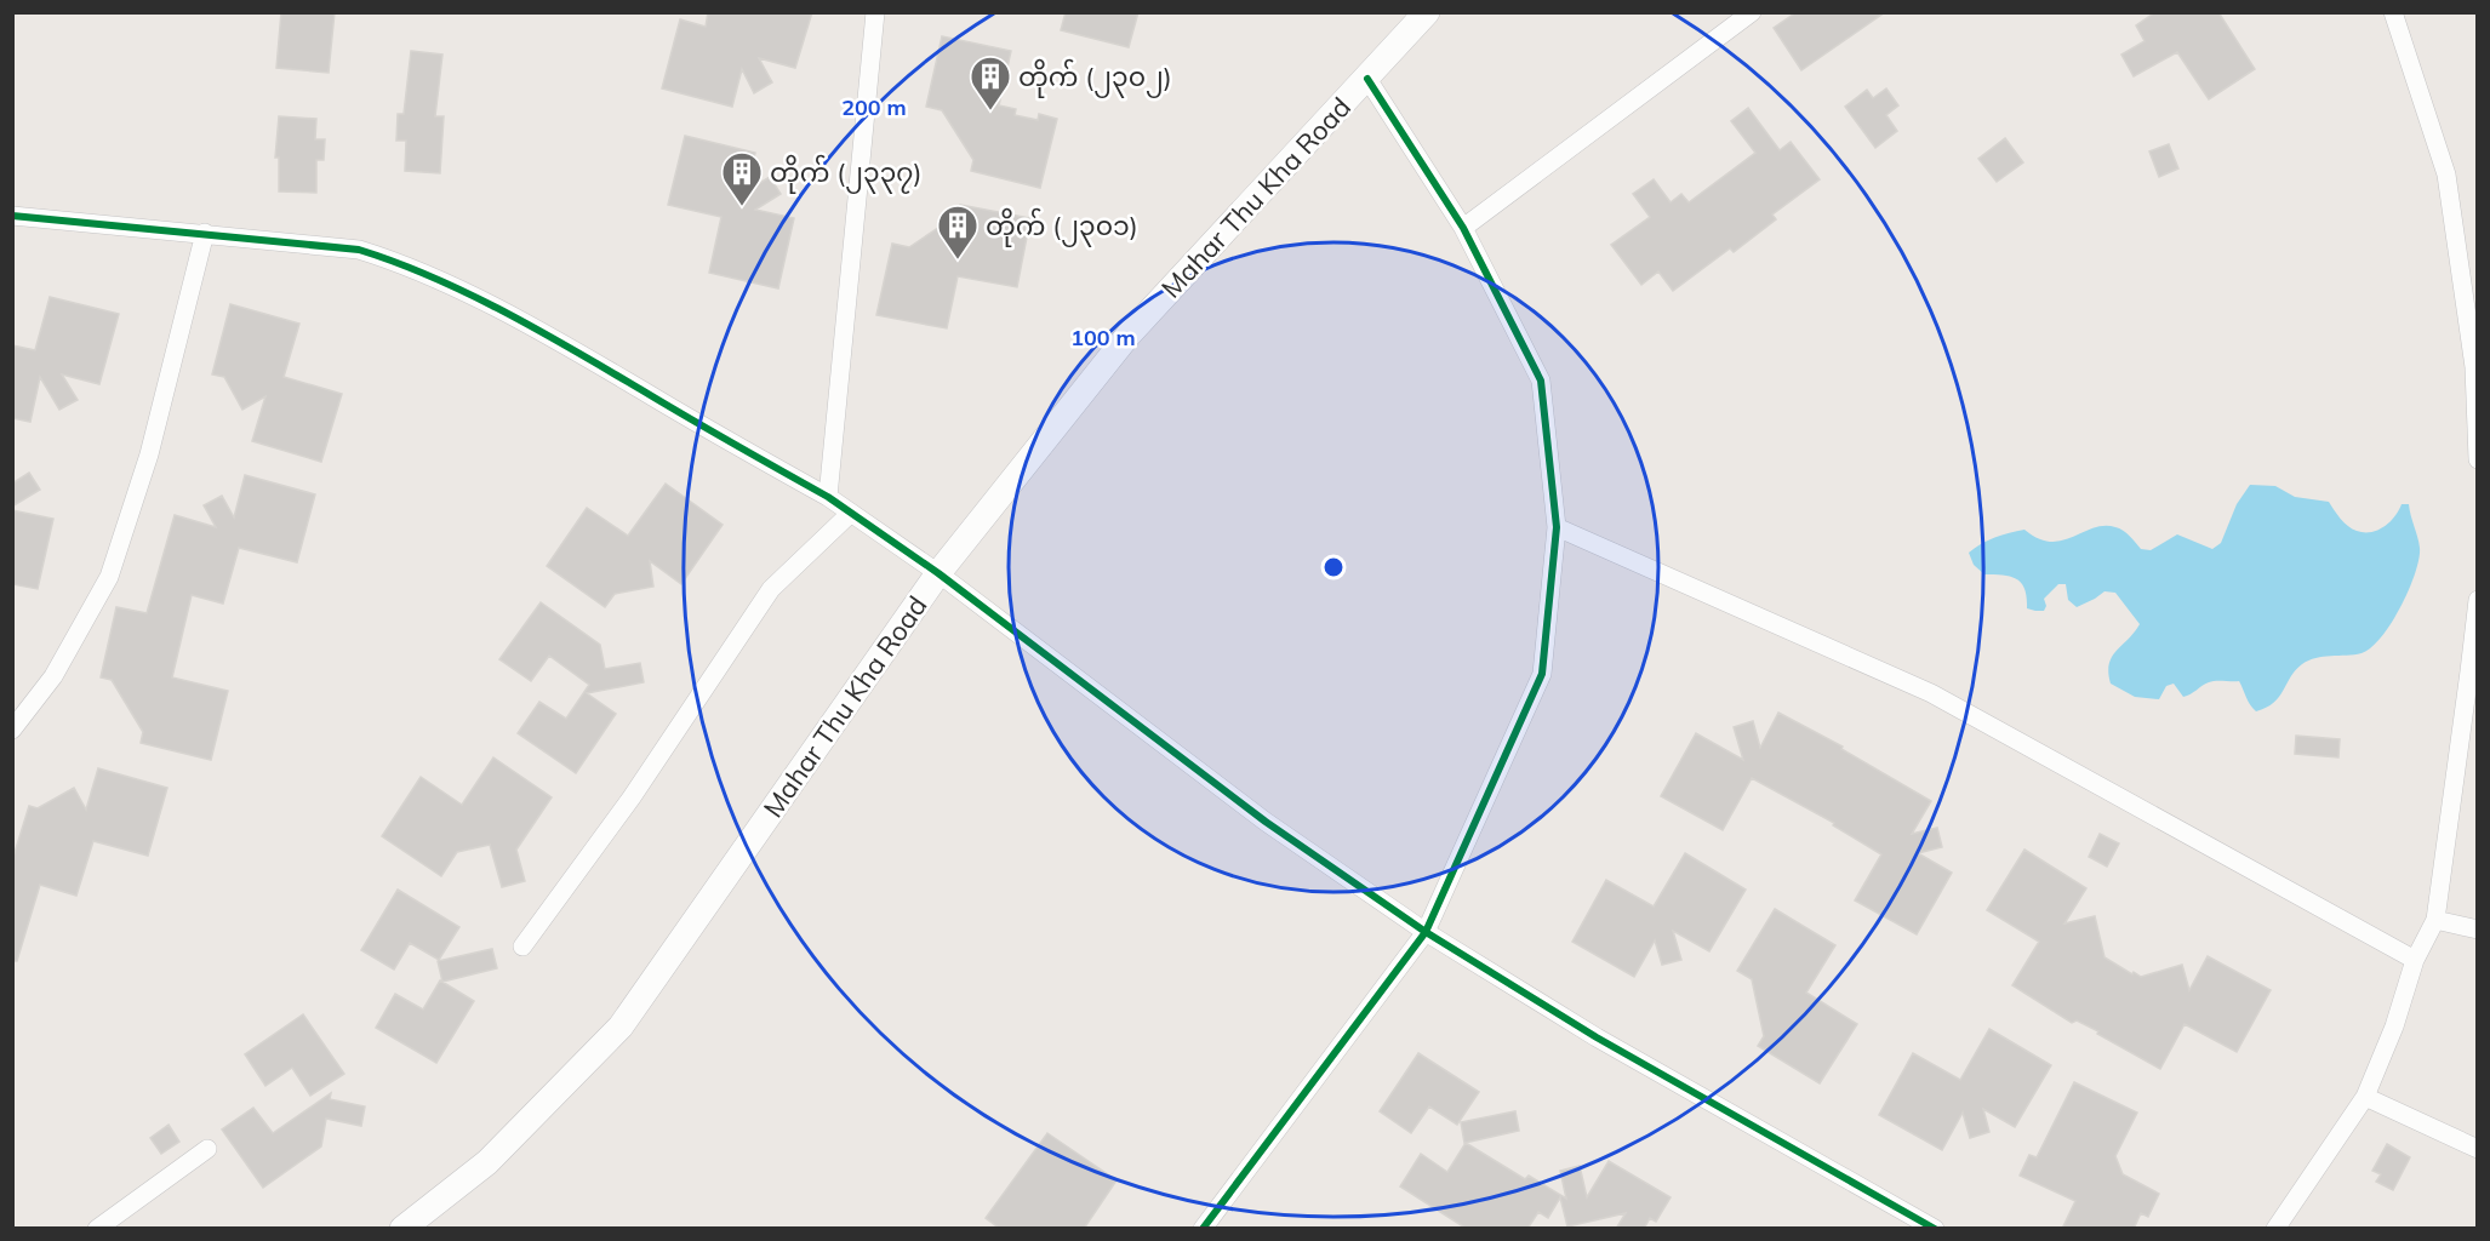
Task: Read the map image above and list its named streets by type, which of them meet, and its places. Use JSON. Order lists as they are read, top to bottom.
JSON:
{
  "streets": {
    "main road": ["Mahar Thu Kha Road"]
  },
  "places": {
    "building": ["တိုက် (၂၃၀၂)", "တိုက် (၂၃၃၇)", "တိုက် (၂၃၀၁)"]
  },
  "rings": ["200 m", "100 m"]
}
